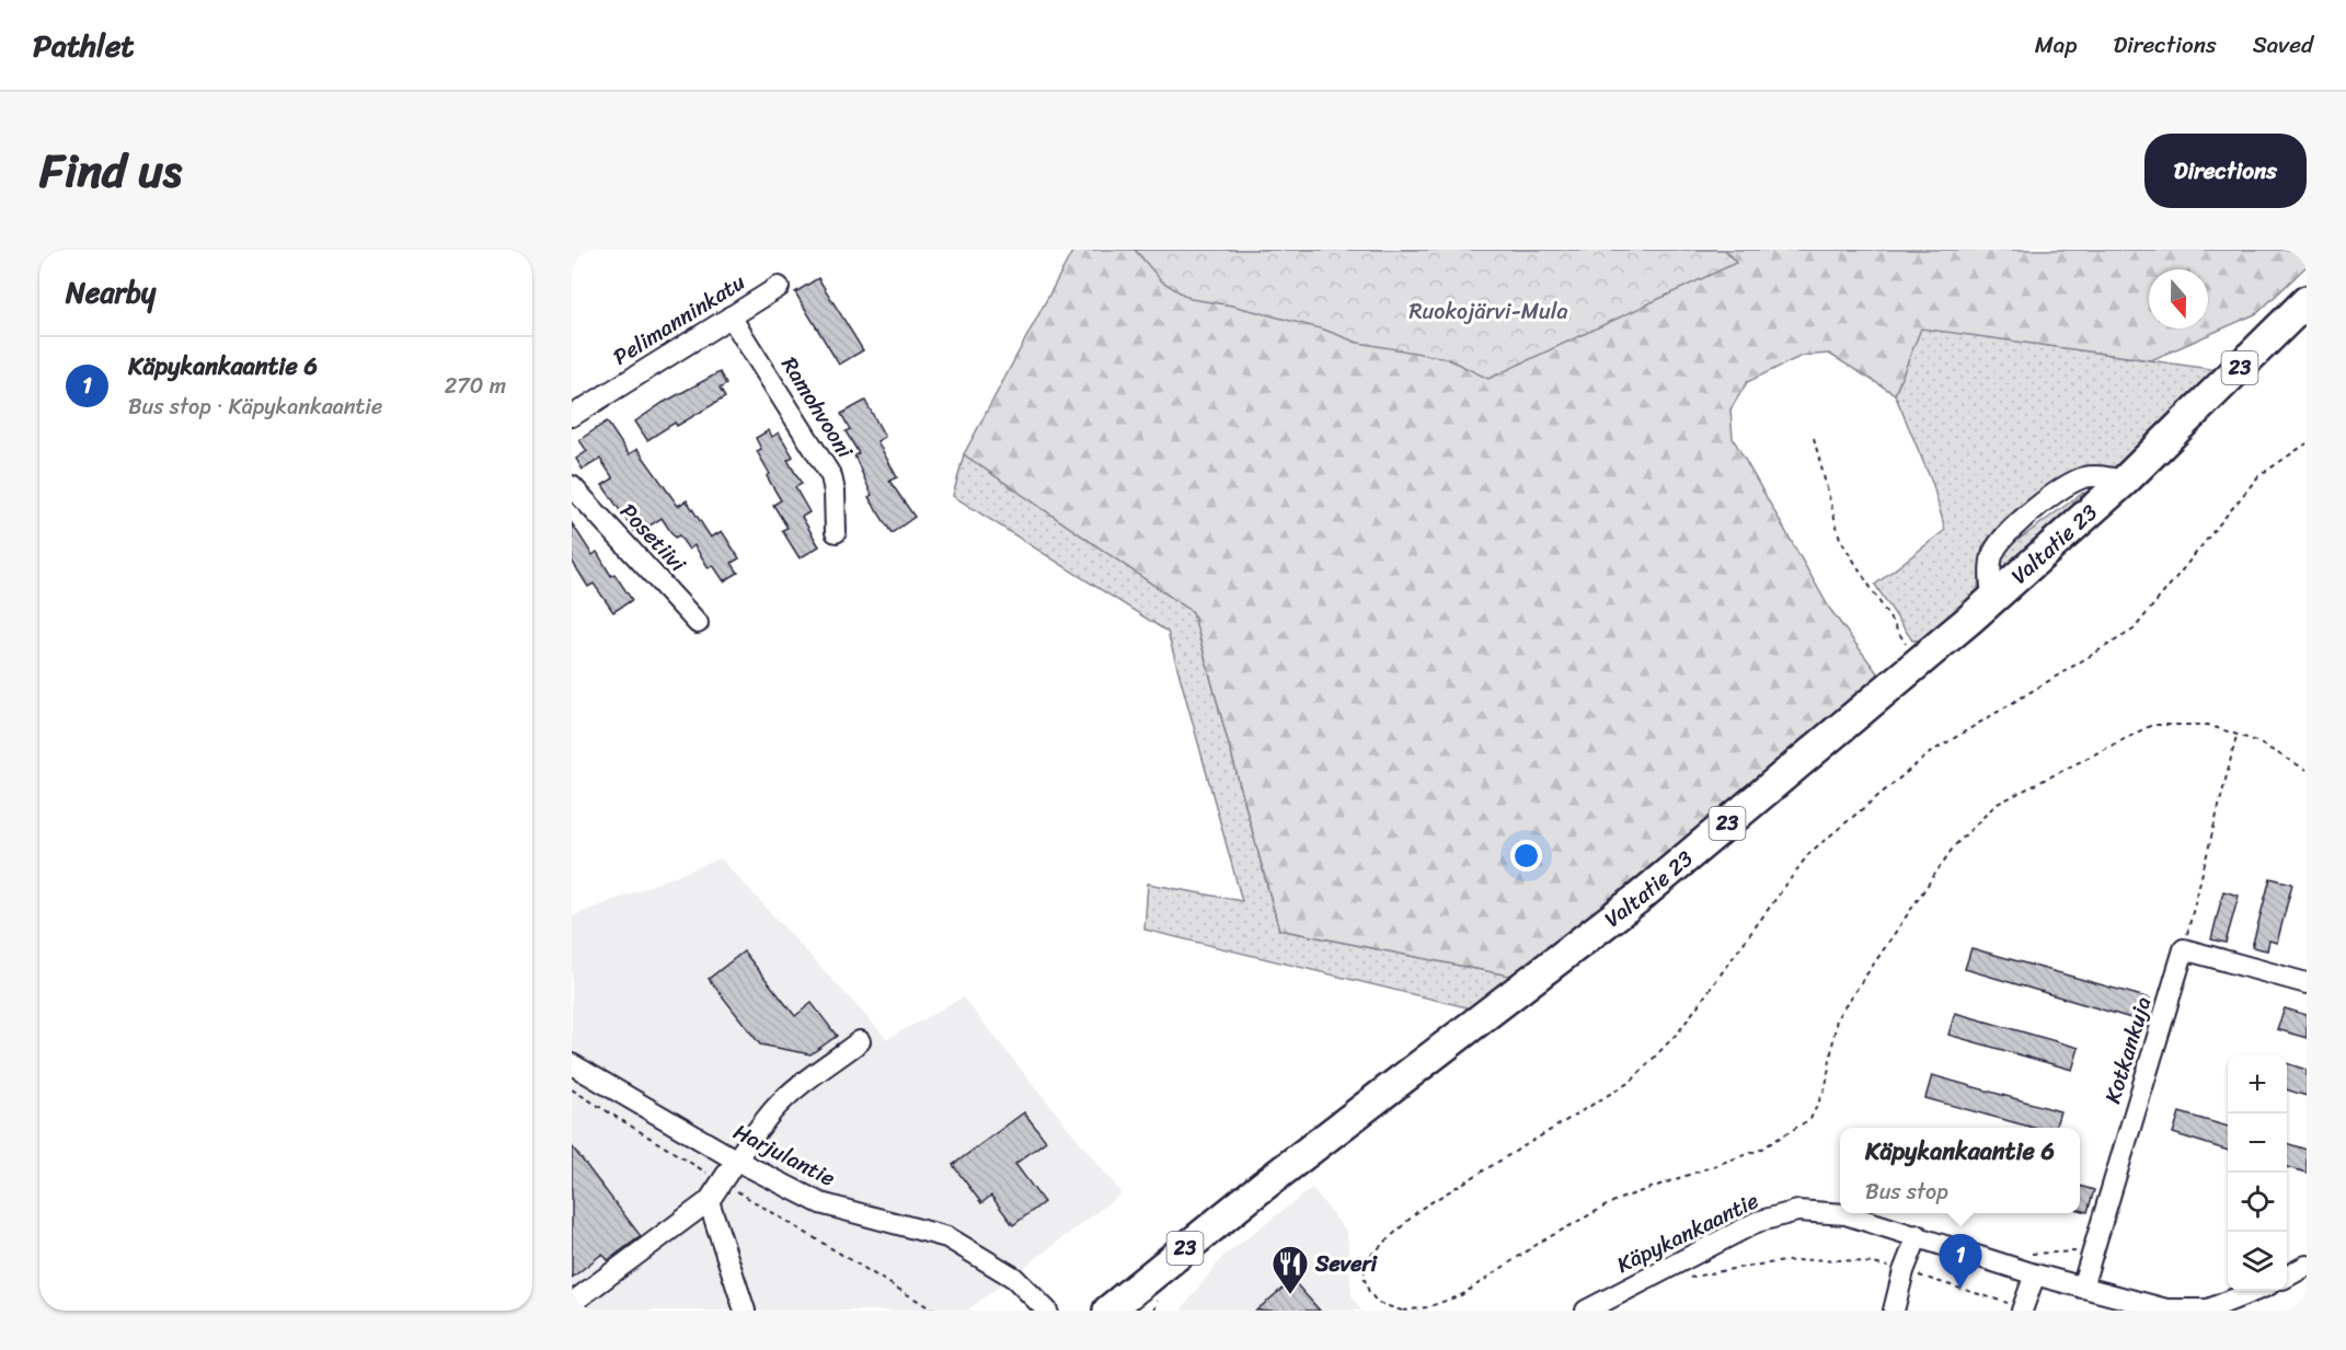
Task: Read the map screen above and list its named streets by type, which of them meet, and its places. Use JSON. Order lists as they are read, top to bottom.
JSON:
{
  "streets": {
    "highway": ["23", "Valtatie 23"],
    "street": [
      "Pelimanninkatu",
      "Ramohvooni",
      "Posetiivi",
      "Kotkankuja",
      "Harjulantie",
      "Käpykankaantie"
    ]
  },
  "crossings": [
    ["Pelimanninkatu", "Ramohvooni"],
    ["Kotkankuja", "Käpykankaantie"]
  ],
  "parks": ["Ruokojärvi-Mula"],
  "places": {
    "restaurant": ["Severi"]
  },
  "north": "bottom",
  "page": {
    "header": "Pathlet",
    "nav": ["Map", "Directions", "Saved"],
    "title": "Find us",
    "buttons": "Directions",
    "heading": "Nearby",
    "list": [
      {
        "mark": "1",
        "name": "Käpykankaantie 6",
        "note": "Bus stop · Käpykankaantie",
        "value": "270 m"
      }
    ],
    "map_buttons": ["+", "−"],
    "popup": ["Käpykankaantie 6", "Bus stop"],
    "pins": "1"
  }
}
